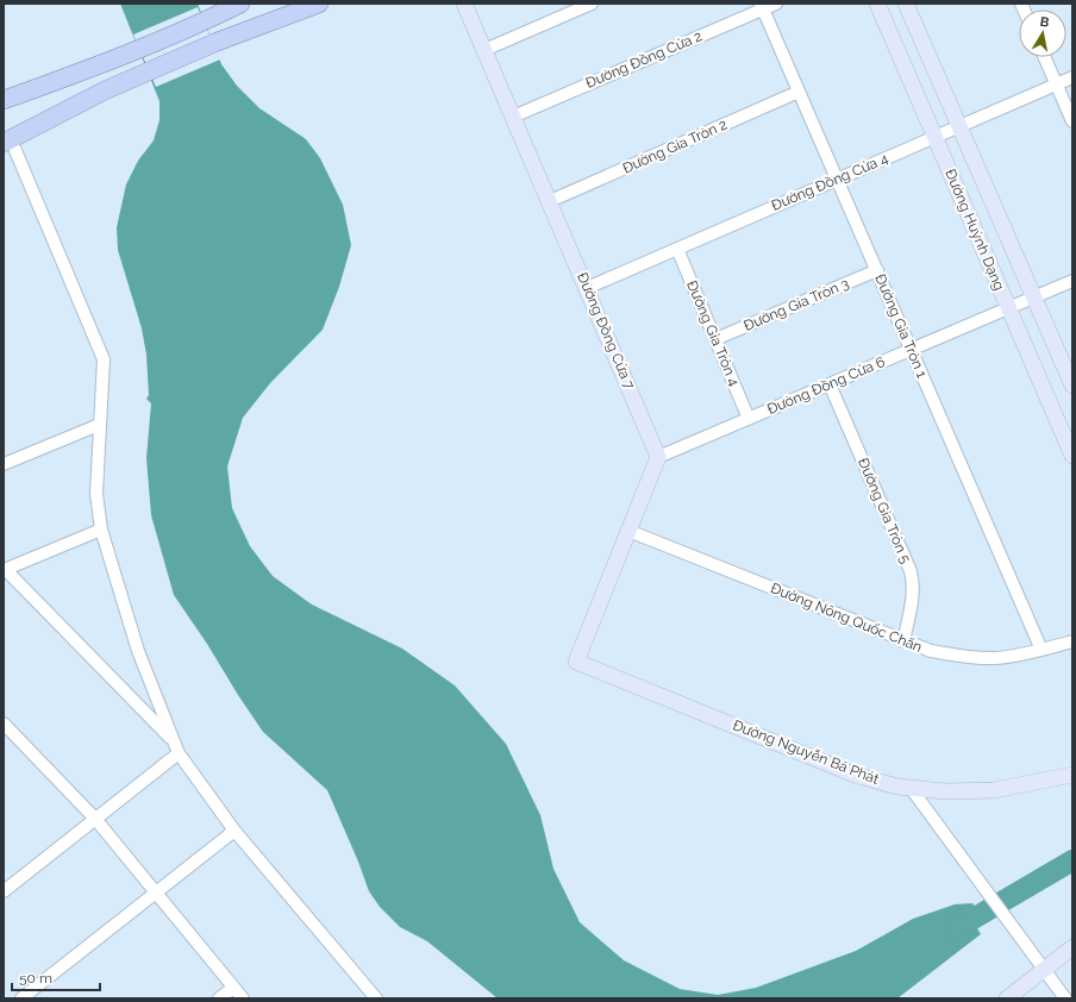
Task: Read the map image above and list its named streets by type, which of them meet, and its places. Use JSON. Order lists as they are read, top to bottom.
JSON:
{
  "streets": {
    "street": [
      "Đường Đồng Cửa 2",
      "Đường Gia Tròn 2",
      "Đường Đồng Cửa 4",
      "Đường Huỳnh Dạng",
      "Đường Gia Tròn 3",
      "Đường Gia Tròn 1",
      "Đường Đồng Cửa 7",
      "Đường Gia Tròn 4",
      "Đường Đồng Cửa 6",
      "Đường Gia Tròn 5",
      "Đường Nông Quốc Chấn",
      "Đường Nguyễn Bá Phát"
    ]
  },
  "crossings": [
    ["Đường Đồng Cửa 2", "Đường Gia Tròn 1"],
    ["Đường Đồng Cửa 2", "Đường Đồng Cửa 7"],
    ["Đường Gia Tròn 2", "Đường Gia Tròn 1"],
    ["Đường Gia Tròn 2", "Đường Đồng Cửa 7"],
    ["Đường Đồng Cửa 4", "Đường Huỳnh Dạng"],
    ["Đường Đồng Cửa 4", "Đường Gia Tròn 1"],
    ["Đường Đồng Cửa 4", "Đường Đồng Cửa 7"],
    ["Đường Đồng Cửa 4", "Đường Gia Tròn 4"],
    ["Đường Huỳnh Dạng", "Đường Đồng Cửa 6"],
    ["Đường Gia Tròn 3", "Đường Gia Tròn 1"],
    ["Đường Gia Tròn 3", "Đường Gia Tròn 4"],
    ["Đường Gia Tròn 1", "Đường Đồng Cửa 6"],
    ["Đường Gia Tròn 1", "Đường Nông Quốc Chấn"],
    ["Đường Đồng Cửa 7", "Đường Đồng Cửa 6"],
    ["Đường Gia Tròn 4", "Đường Đồng Cửa 6"],
    ["Đường Đồng Cửa 6", "Đường Gia Tròn 5"],
    ["Đường Gia Tròn 5", "Đường Nông Quốc Chấn"],
    ["Đường Nông Quốc Chấn", "Đường Nguyễn Bá Phát"]
  ],
  "scale_bar": "50 m",
  "north": "top"
}
